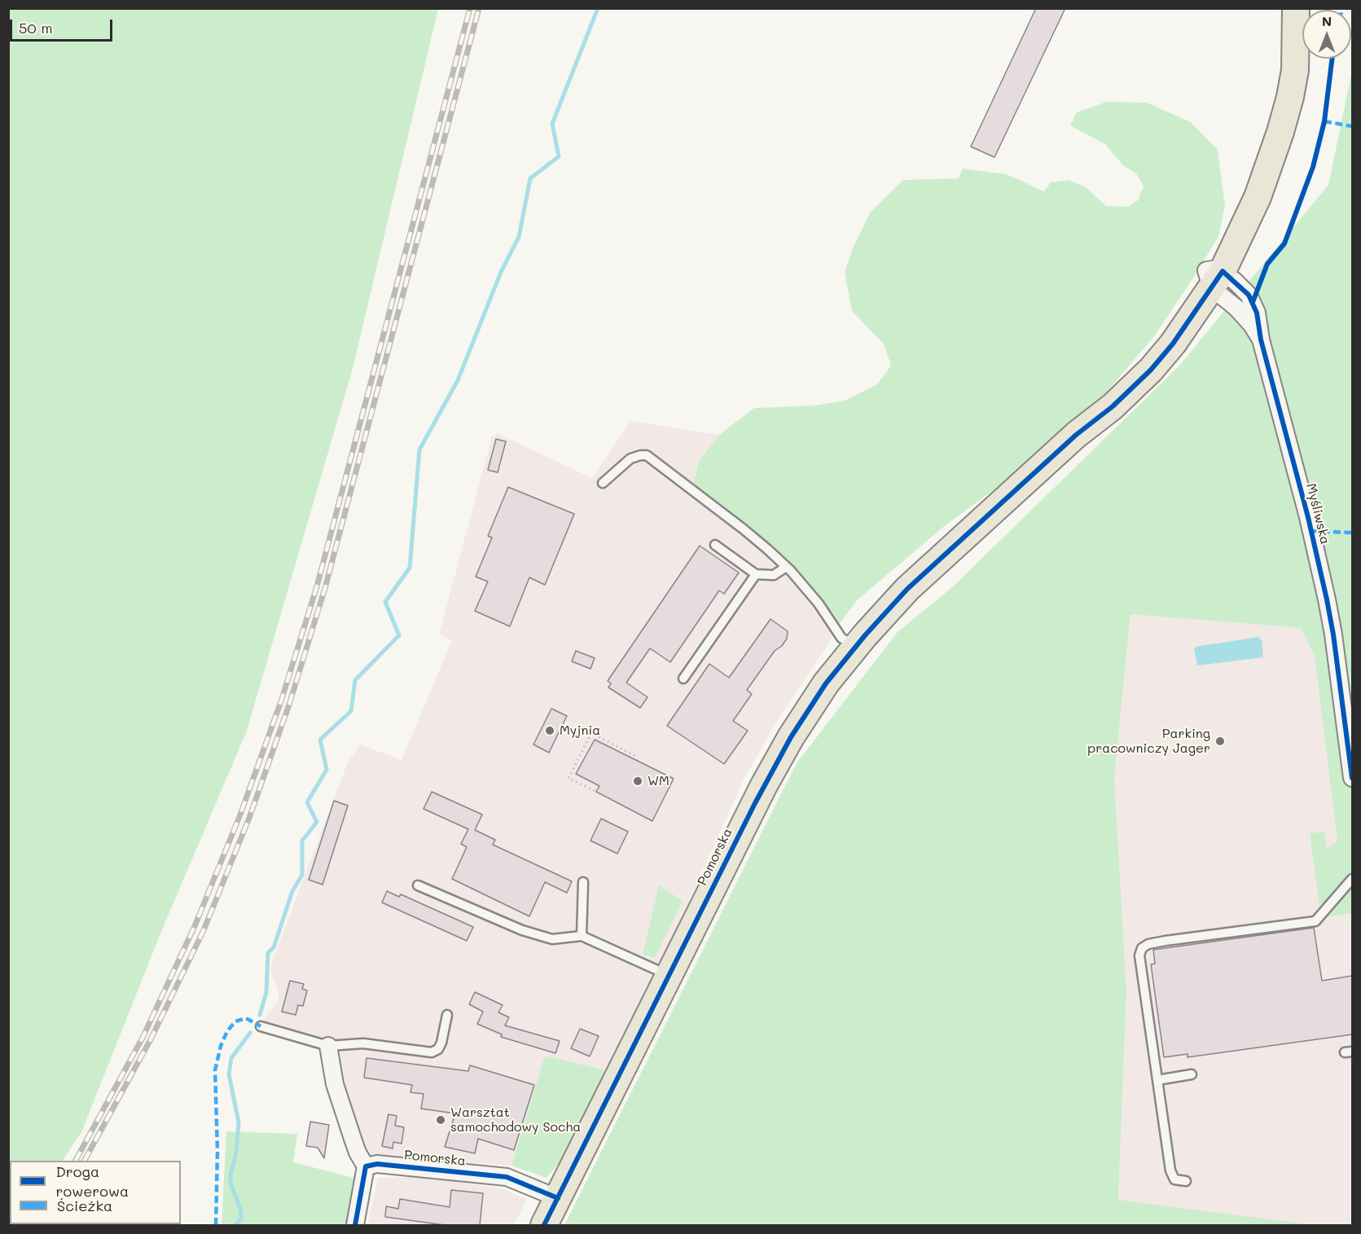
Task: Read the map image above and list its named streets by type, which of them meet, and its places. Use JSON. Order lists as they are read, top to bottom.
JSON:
{
  "streets": {
    "main road": ["Pomorska"],
    "street": ["Myśliwska"]
  },
  "crossings": [
    ["Myśliwska", "Pomorska"]
  ],
  "places": [
    "Myjnia",
    "Parking pracowniczy Jager",
    "WM",
    "Warsztat samochodowy Socha"
  ],
  "legend": ["Droga rowerowa", "Ścieżka"],
  "scale_bar": "50 m",
  "north": "top"
}
